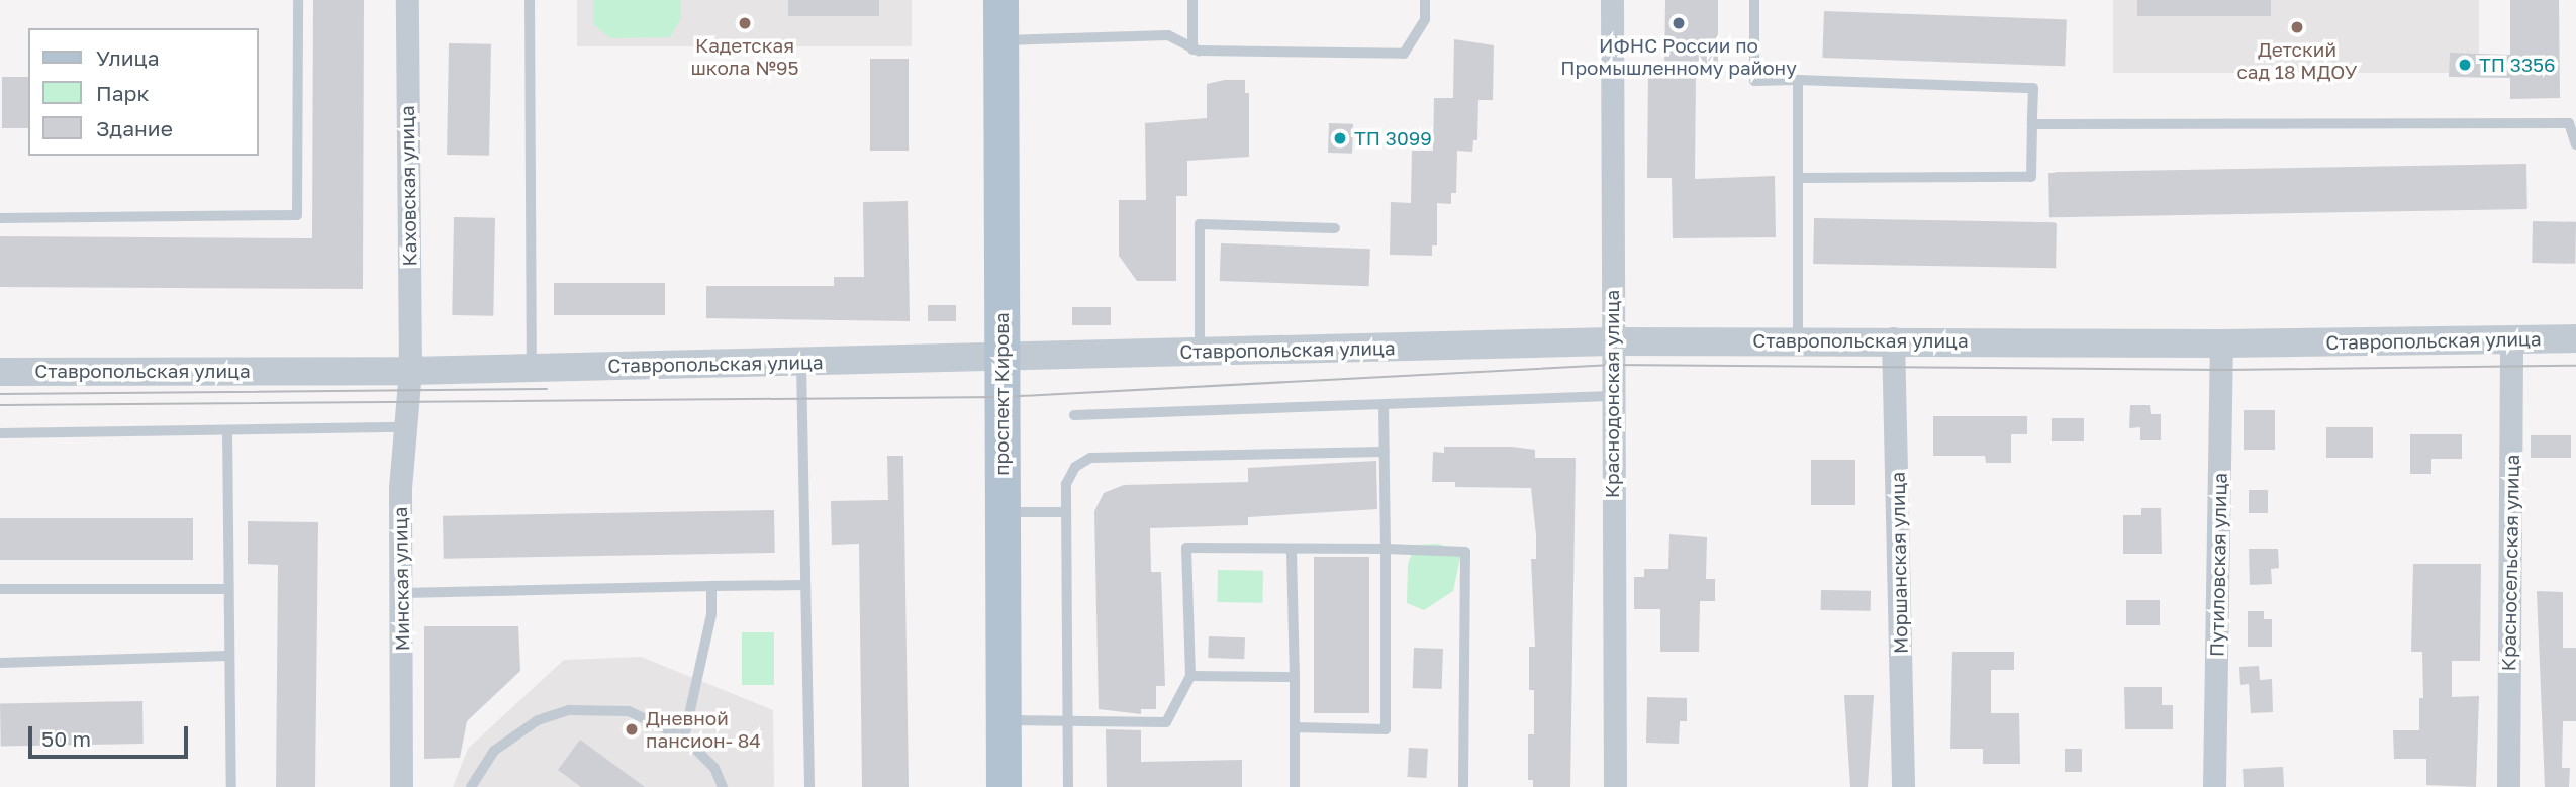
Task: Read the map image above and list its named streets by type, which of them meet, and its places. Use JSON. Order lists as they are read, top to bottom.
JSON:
{
  "streets": {
    "main road": ["проспект Кирова"],
    "street": [
      "Каховская улица",
      "Ставропольская улица",
      "Краснодонская улица",
      "Моршанская улица",
      "Красносельская улица",
      "Путиловская улица",
      "Минская улица"
    ]
  },
  "crossings": [
    ["Каховская улица", "Ставропольская улица"],
    ["Каховская улица", "Минская улица"],
    ["Ставропольская улица", "проспект Кирова"],
    ["Ставропольская улица", "Краснодонская улица"],
    ["Ставропольская улица", "Моршанская улица"],
    ["Ставропольская улица", "Красносельская улица"],
    ["Ставропольская улица", "Путиловская улица"],
    ["Ставропольская улица", "Минская улица"]
  ],
  "places": [
    "Кадетская школа №95",
    "ИФНС России по Промышленному району",
    "Детский сад 18 МДОУ",
    "ТП 3356",
    "ТП 3099",
    "Дневной пансион- 84"
  ],
  "legend": ["Улица", "Парк", "Здание"],
  "scale_bar": "50 m"
}
